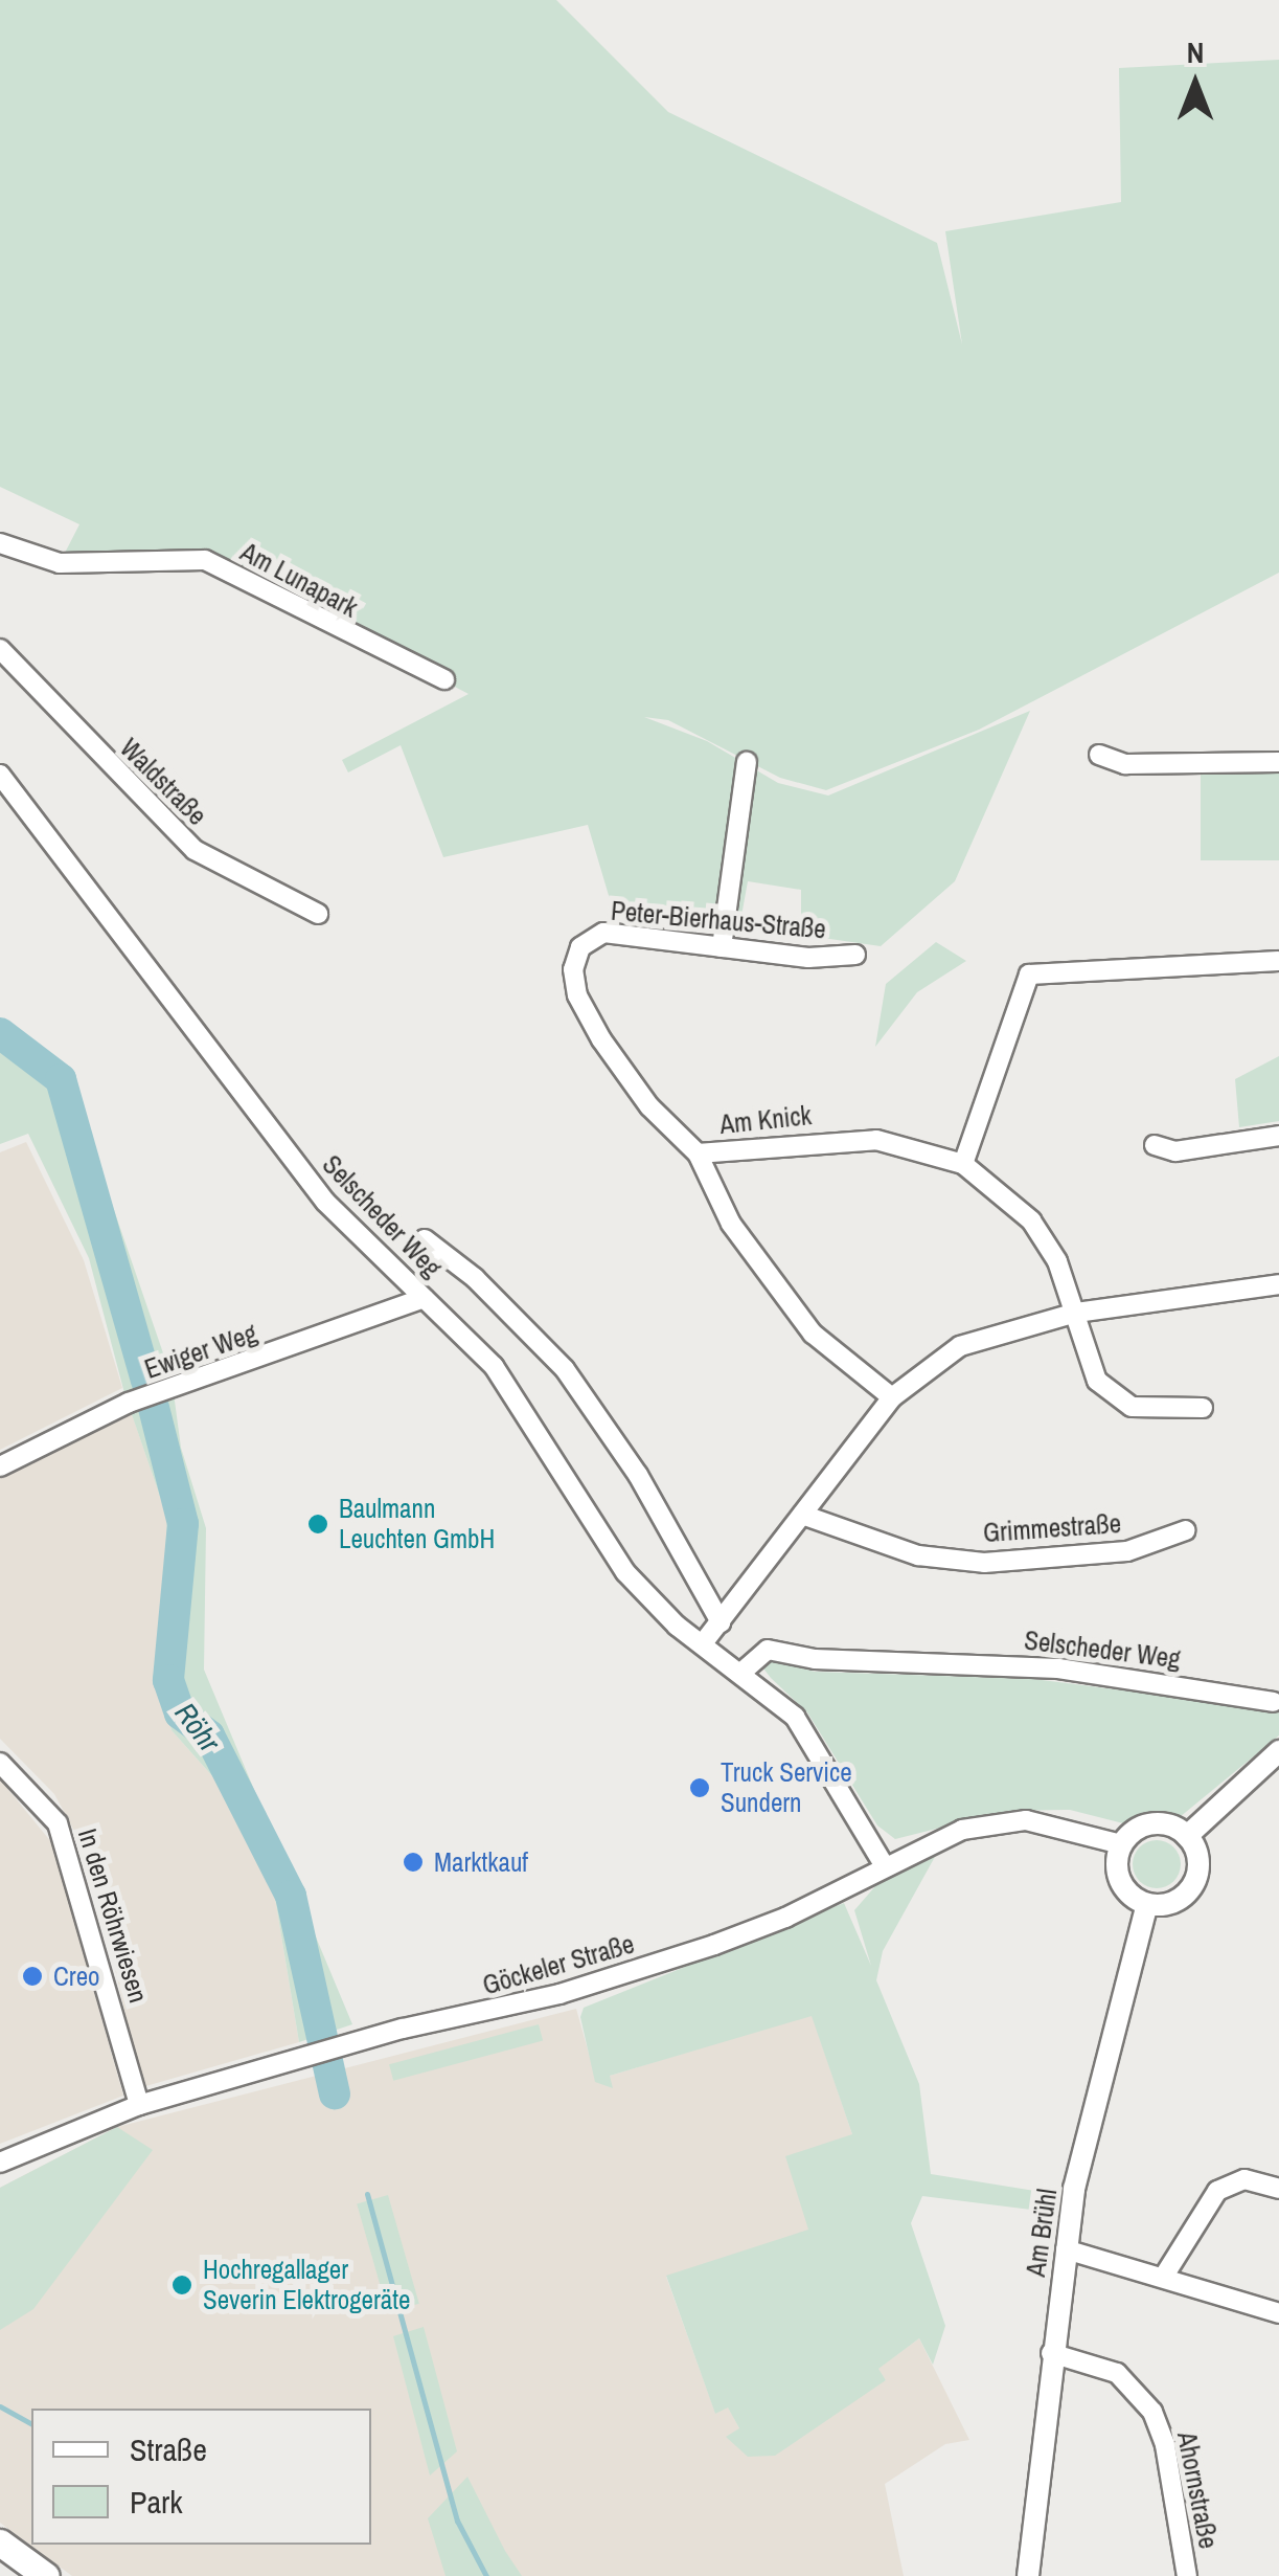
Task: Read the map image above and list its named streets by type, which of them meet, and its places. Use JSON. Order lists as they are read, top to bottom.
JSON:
{
  "streets": {
    "street": [
      "Am Lunapark",
      "Waldstraße",
      "Peter-Bierhaus-Straße",
      "Am Knick",
      "Selscheder Weg",
      "Ewiger Weg",
      "Grimmestraße",
      "In den Röhrwiesen",
      "Göckeler Straße",
      "Am Brühl",
      "Ahornstraße"
    ]
  },
  "crossings": [
    ["Peter-Bierhaus-Straße", "Am Knick"],
    ["Selscheder Weg", "Ewiger Weg"],
    ["Selscheder Weg", "Göckeler Straße"],
    ["In den Röhrwiesen", "Göckeler Straße"],
    ["Göckeler Straße", "Am Brühl"],
    ["Am Brühl", "Ahornstraße"]
  ],
  "water": ["Röhr"],
  "places": [
    "Baulmann Leuchten GmbH",
    "Truck Service Sundern",
    "Marktkauf",
    "Creo",
    "Hochregallager Severin Elektrogeräte"
  ],
  "legend": ["Straße", "Park"],
  "north": "top"
}
